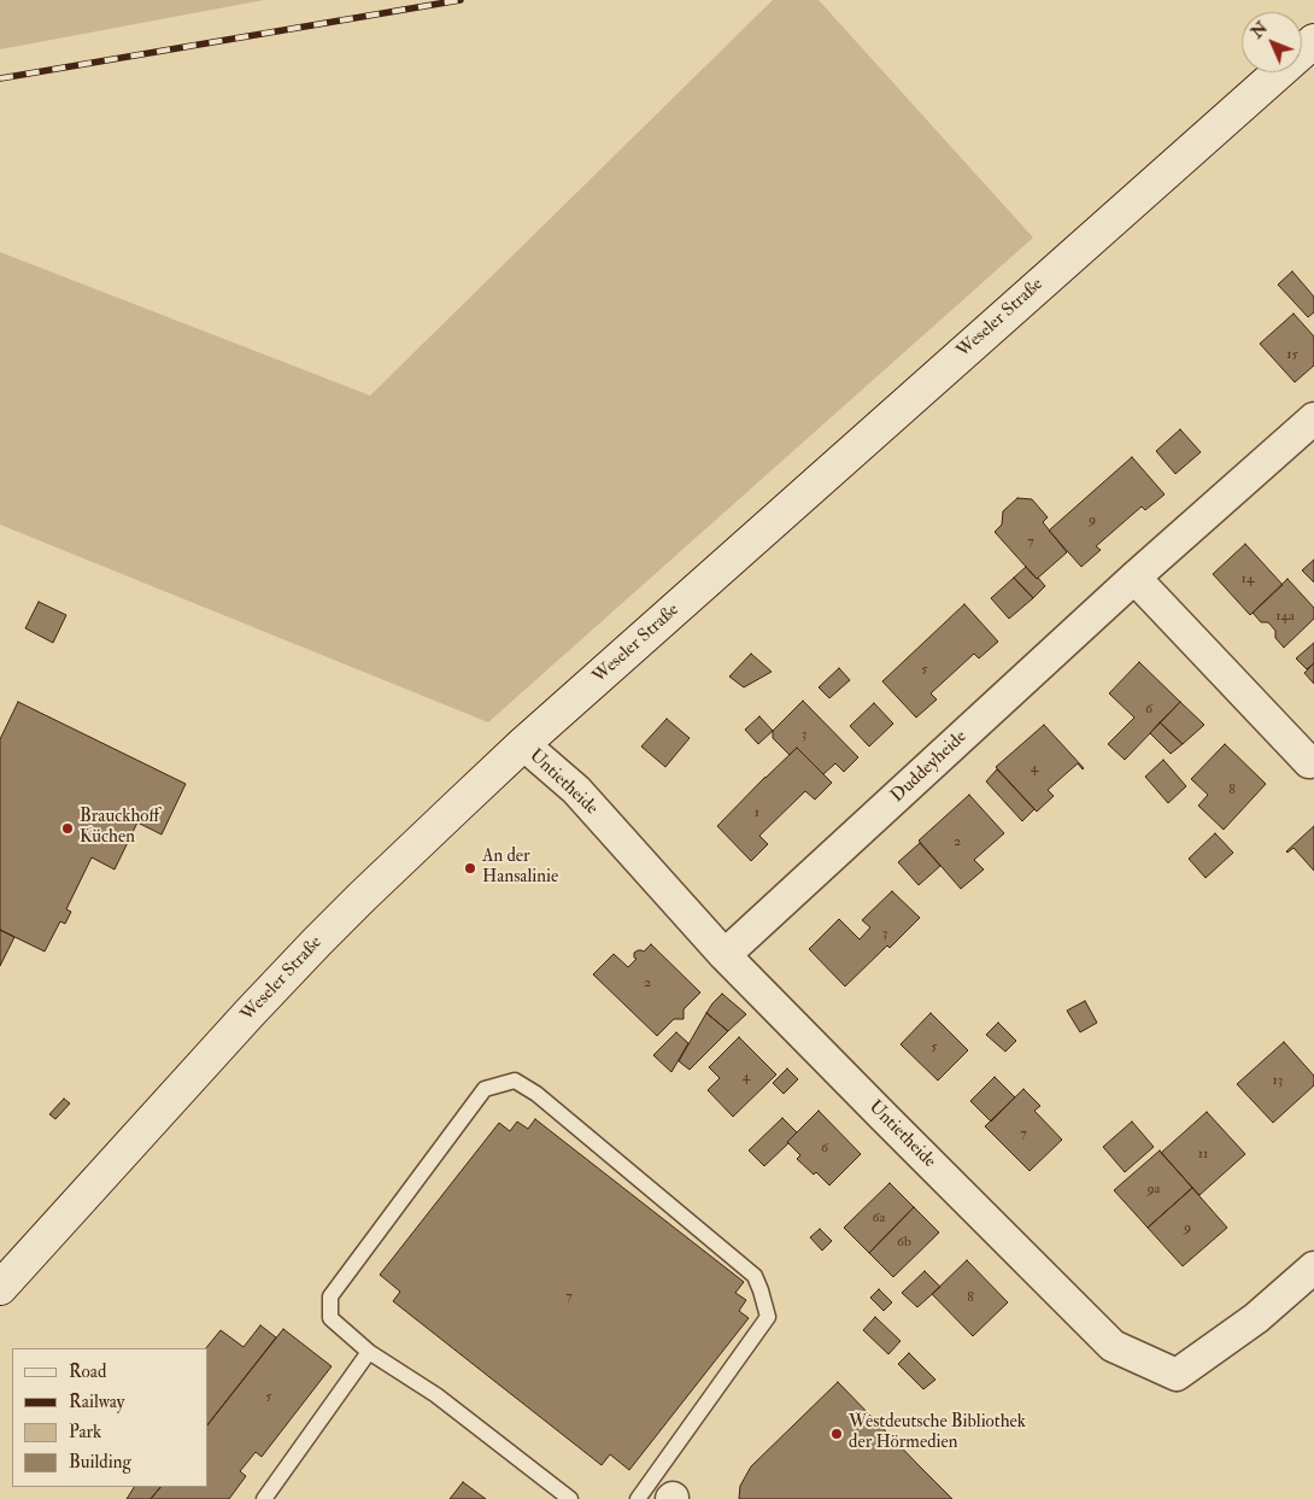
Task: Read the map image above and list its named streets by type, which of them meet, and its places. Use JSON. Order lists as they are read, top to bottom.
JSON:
{
  "streets": {
    "main road": ["Weseler Straße"],
    "street": ["Duddeyheide", "Untietheide"]
  },
  "crossings": [
    ["Weseler Straße", "Untietheide"],
    ["Duddeyheide", "Untietheide"]
  ],
  "places": ["Brauckhoff Küchen", "An der Hansalinie", "Westdeutsche Bibliothek der Hörmedien"],
  "house_numbers": [
    "15",
    "9",
    "7",
    "14",
    "14a",
    "5",
    "6",
    "3",
    "4",
    "8",
    "1",
    "2",
    "3",
    "2",
    "5",
    "4",
    "13",
    "7",
    "6",
    "11",
    "9a",
    "6a",
    "9",
    "6b",
    "7",
    "8",
    "5"
  ],
  "legend": [
    "Road",
    "Railway",
    "Park",
    "Building"
  ],
  "north": "top left"
}
